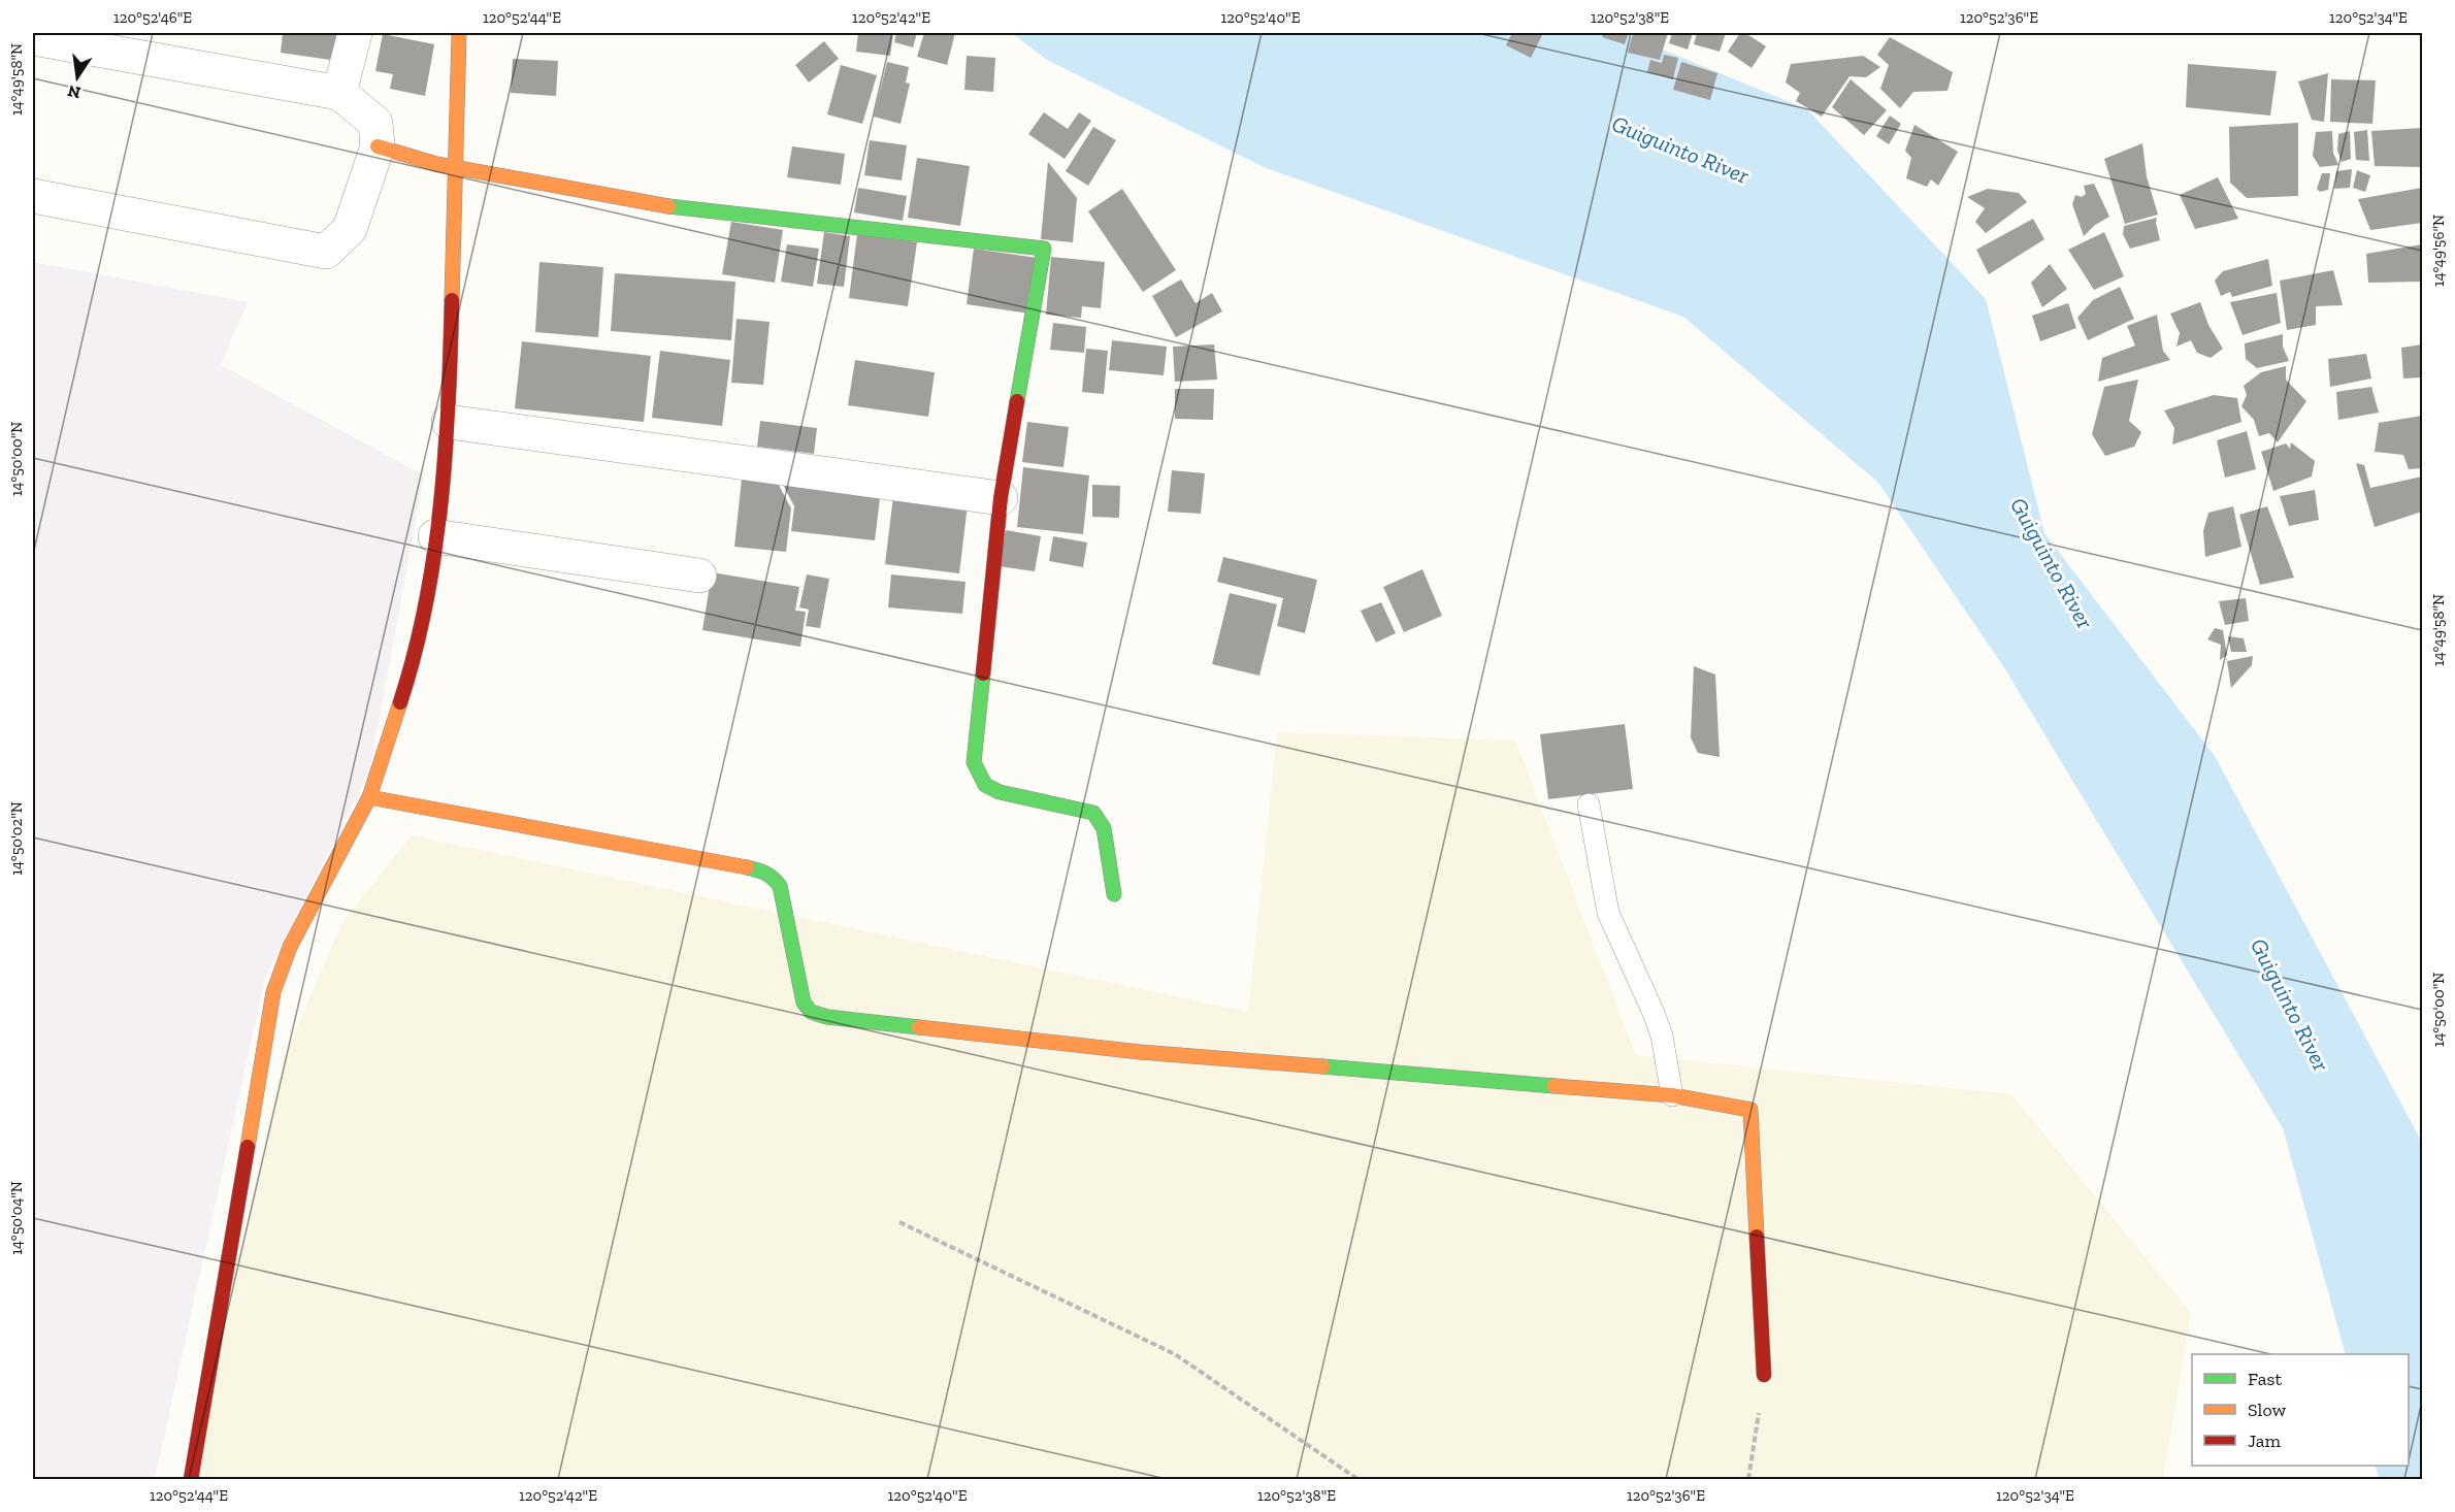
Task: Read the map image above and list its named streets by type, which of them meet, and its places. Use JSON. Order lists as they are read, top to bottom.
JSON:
{
  "water": ["Guiguinto River"],
  "legend": ["Fast", "Slow", "Jam"],
  "north": "bottom",
  "coordinates": [
    "120°52'46\"E",
    "120°52'44\"E",
    "120°52'42\"E",
    "120°52'40\"E",
    "120°52'38\"E",
    "120°52'36\"E",
    "120°52'34\"E",
    "14°49'58\"N",
    "14°49'56\"N",
    "14°50'00\"N",
    "14°50'02\"N",
    "14°50'04\"N"
  ]
}
